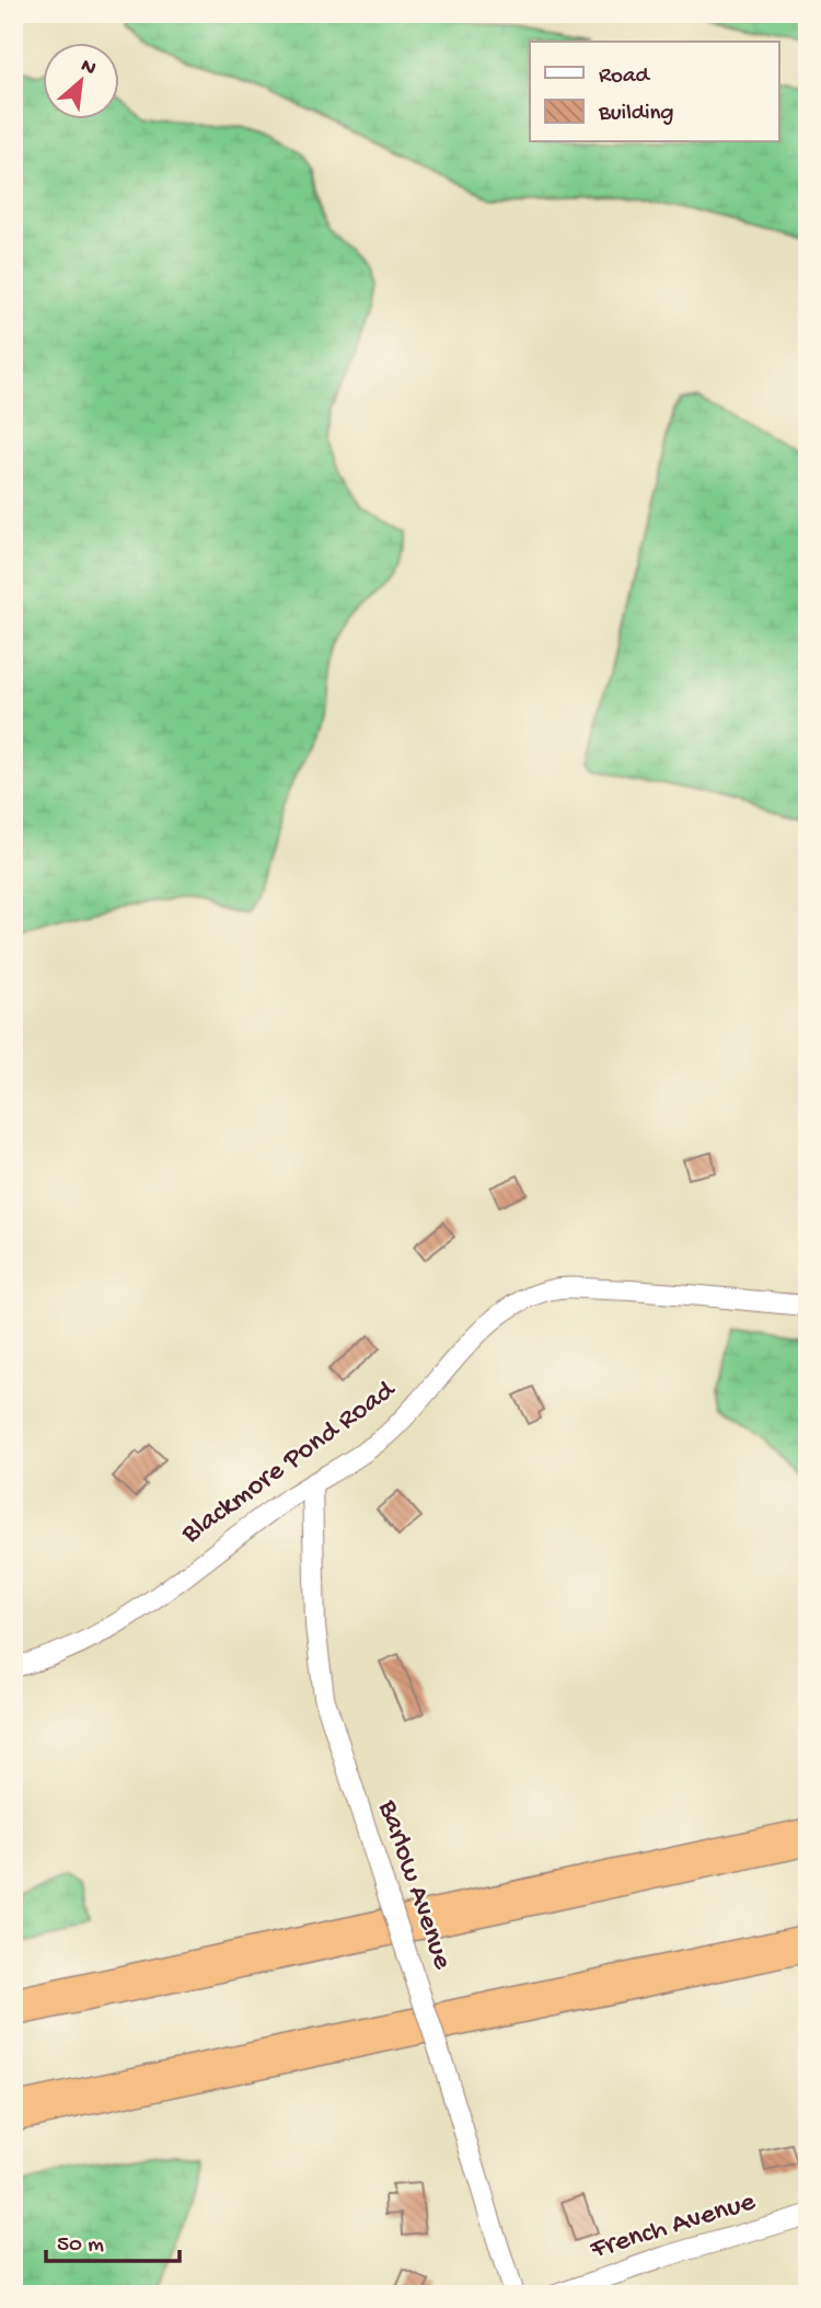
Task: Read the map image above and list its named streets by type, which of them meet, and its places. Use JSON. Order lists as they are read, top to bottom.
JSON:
{
  "streets": {
    "street": ["Blackmore Pond Road", "Barlow Avenue", "French Avenue"]
  },
  "crossings": [
    ["Blackmore Pond Road", "Barlow Avenue"]
  ],
  "legend": ["Road", "Building"],
  "scale_bar": "50 m",
  "north": "top right"
}
